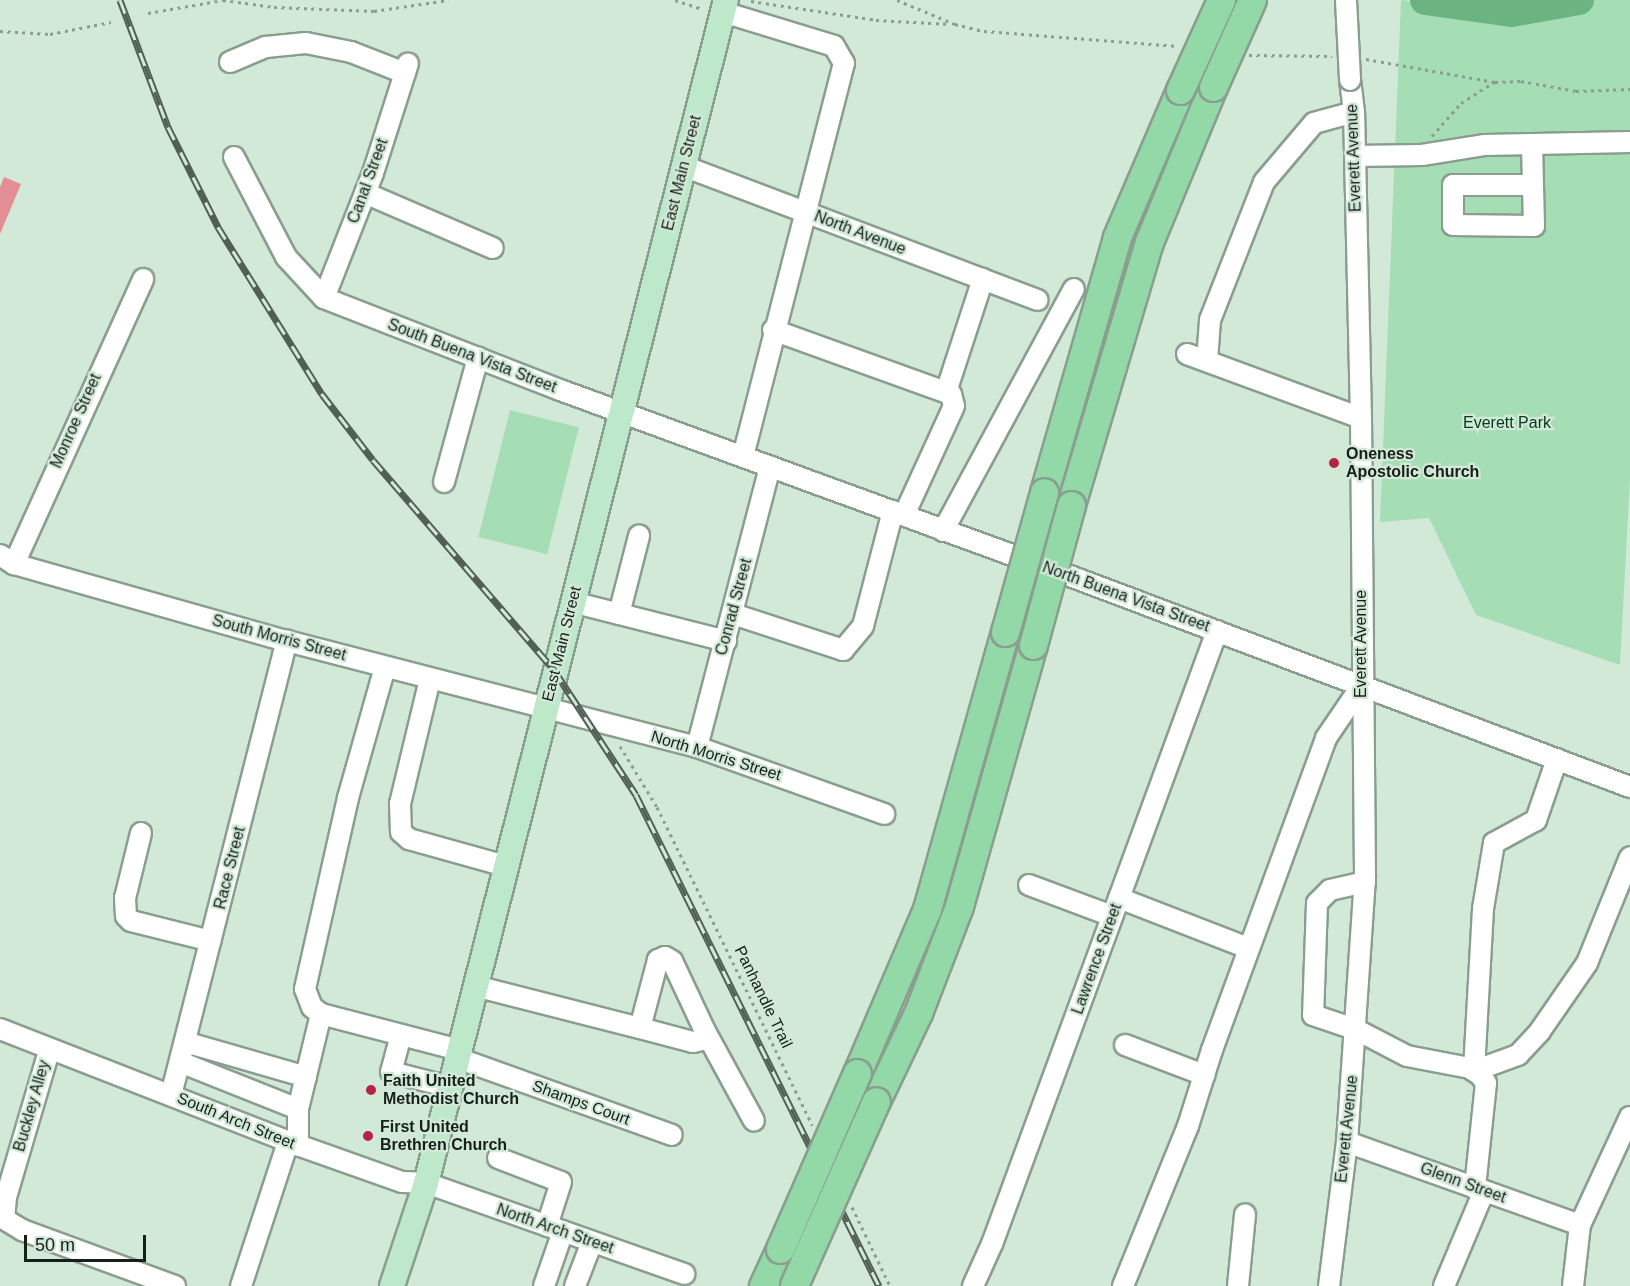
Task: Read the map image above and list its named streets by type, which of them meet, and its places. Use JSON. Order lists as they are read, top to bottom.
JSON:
{
  "streets": {
    "main road": ["East Main Street"],
    "street": [
      "Everett Avenue",
      "Canal Street",
      "North Avenue",
      "South Buena Vista Street",
      "Monroe Street",
      "North Buena Vista Street",
      "Conrad Street",
      "South Morris Street",
      "North Morris Street",
      "Race Street",
      "Lawrence Street",
      "Shamps Court",
      "Buckley Alley",
      "South Arch Street",
      "Glenn Street",
      "North Arch Street"
    ],
    "path": ["Panhandle Trail"]
  },
  "crossings": [
    ["Everett Avenue", "North Buena Vista Street"],
    ["Everett Avenue", "Glenn Street"],
    ["East Main Street", "North Avenue"],
    ["East Main Street", "South Buena Vista Street"],
    ["East Main Street", "North Buena Vista Street"],
    ["East Main Street", "South Morris Street"],
    ["East Main Street", "North Morris Street"],
    ["East Main Street", "Shamps Court"],
    ["East Main Street", "South Arch Street"],
    ["East Main Street", "North Arch Street"],
    ["Canal Street", "South Buena Vista Street"],
    ["South Buena Vista Street", "North Buena Vista Street"],
    ["Monroe Street", "South Morris Street"],
    ["North Buena Vista Street", "Conrad Street"],
    ["North Buena Vista Street", "Lawrence Street"],
    ["Conrad Street", "North Morris Street"],
    ["South Morris Street", "North Morris Street"],
    ["South Morris Street", "Race Street"],
    ["North Morris Street", "Panhandle Trail"],
    ["Race Street", "South Arch Street"],
    ["Buckley Alley", "South Arch Street"],
    ["South Arch Street", "North Arch Street"]
  ],
  "parks": ["Everett Park"],
  "places": ["Oneness Apostolic Church", "Faith United Methodist Church", "First United Brethren Church"],
  "scale_bar": "50 m"
}
